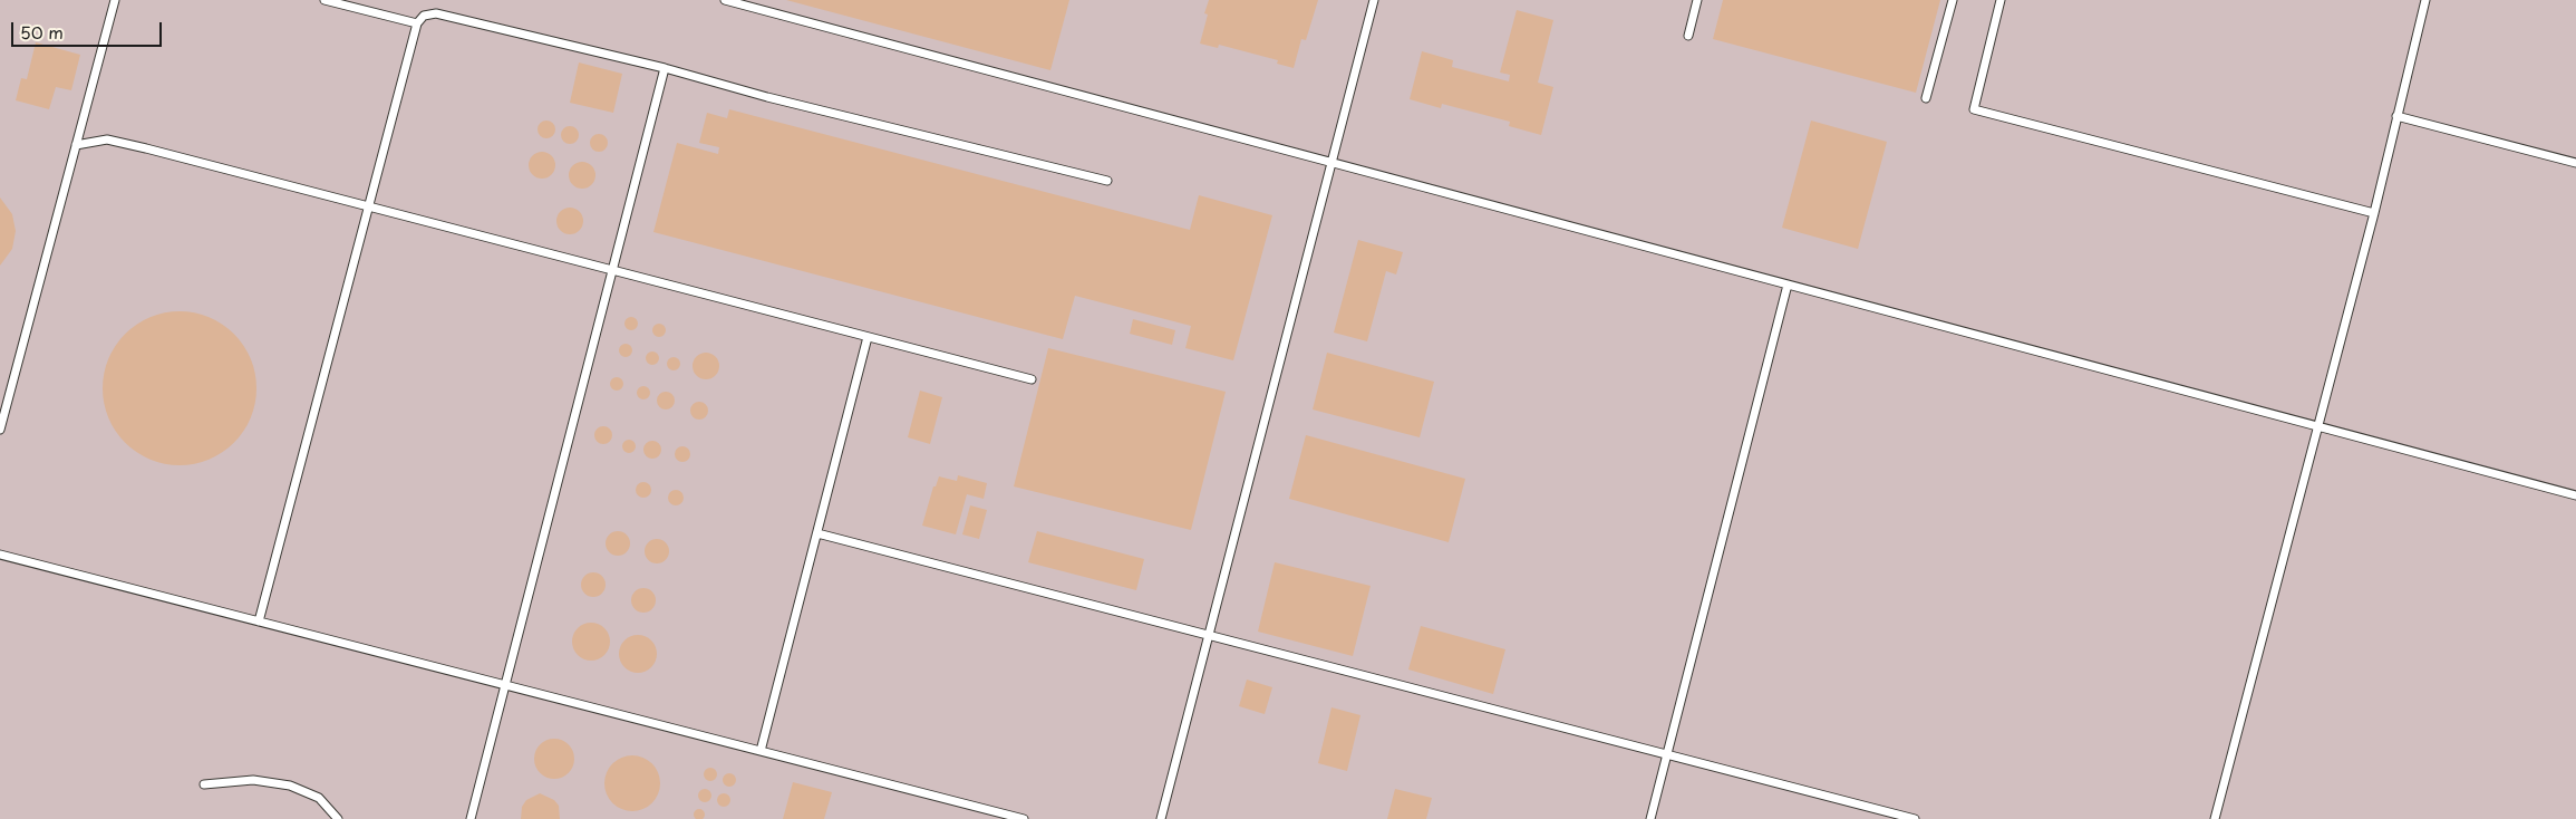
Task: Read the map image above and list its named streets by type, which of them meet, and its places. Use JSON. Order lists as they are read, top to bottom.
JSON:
{
  "scale_bar": "50 m"
}
